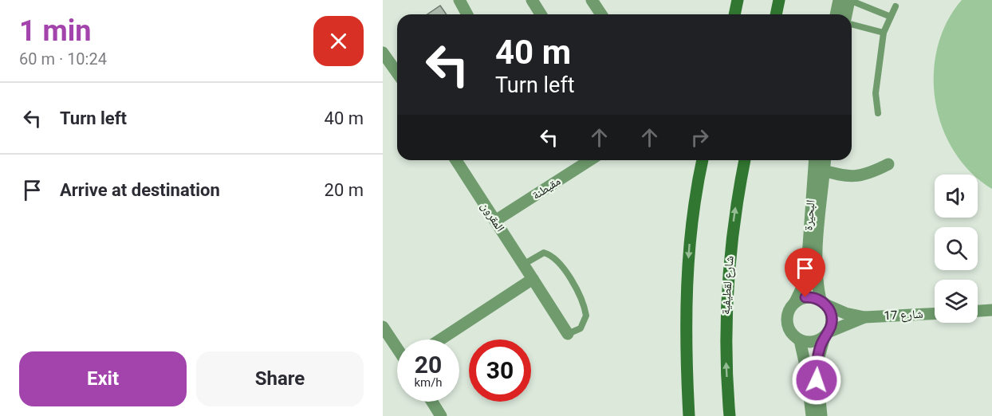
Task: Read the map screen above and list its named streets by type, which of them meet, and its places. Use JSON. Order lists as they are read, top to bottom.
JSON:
{
  "streets": {
    "street": [
      "مقيطنة",
      "البحيرة",
      "المقرون",
      "شارع لقطيفية",
      "شارع 17"
    ]
  },
  "crossings": [
    ["مقيطنة", "المقرون"],
    ["البحيرة", "شارع 17"]
  ],
  "page": {
    "heading": ["1 min", "60 m · 10:24"],
    "turn": ["40 m", "Turn left"],
    "list": [
      {
        "name": "Turn left",
        "value": "40 m"
      },
      {
        "name": "Arrive at destination",
        "value": "20 m"
      }
    ],
    "speed": "20 km/h",
    "limit": "30",
    "buttons": ["Exit", "Share"]
  }
}
